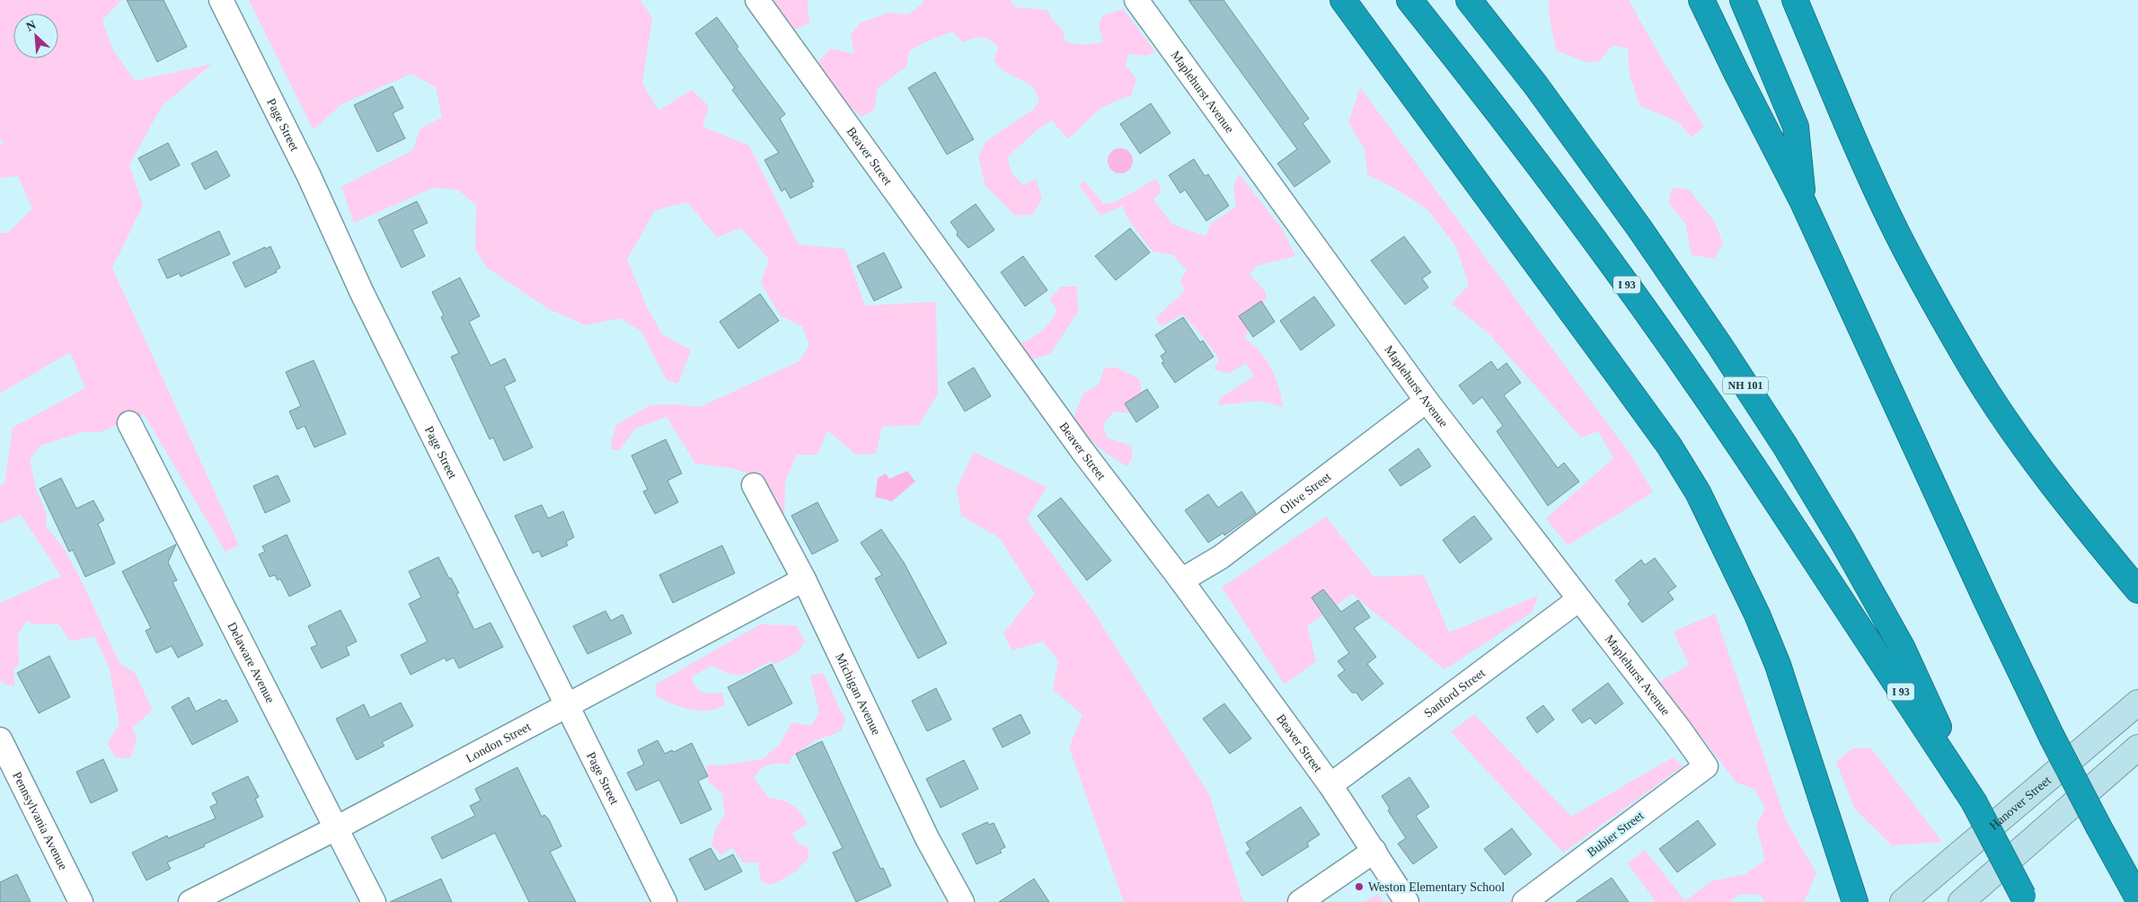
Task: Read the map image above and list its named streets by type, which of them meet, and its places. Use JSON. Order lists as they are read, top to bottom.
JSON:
{
  "streets": {
    "highway": ["I 93", "NH 101"],
    "main road": ["Hanover Street"],
    "street": [
      "Maplehurst Avenue",
      "Page Street",
      "Beaver Street",
      "Olive Street",
      "Delaware Avenue",
      "Sanford Street",
      "Michigan Avenue",
      "London Street",
      "Pennsylvania Avenue",
      "Bubier Street"
    ]
  },
  "crossings": [
    ["Maplehurst Avenue", "Olive Street"],
    ["Maplehurst Avenue", "Sanford Street"],
    ["Maplehurst Avenue", "Bubier Street"],
    ["Page Street", "London Street"],
    ["Beaver Street", "Olive Street"],
    ["Beaver Street", "Sanford Street"],
    ["I 93", "NH 101"],
    ["Delaware Avenue", "London Street"],
    ["Michigan Avenue", "London Street"]
  ],
  "places": ["Weston Elementary School"],
  "north": "top left"
}
